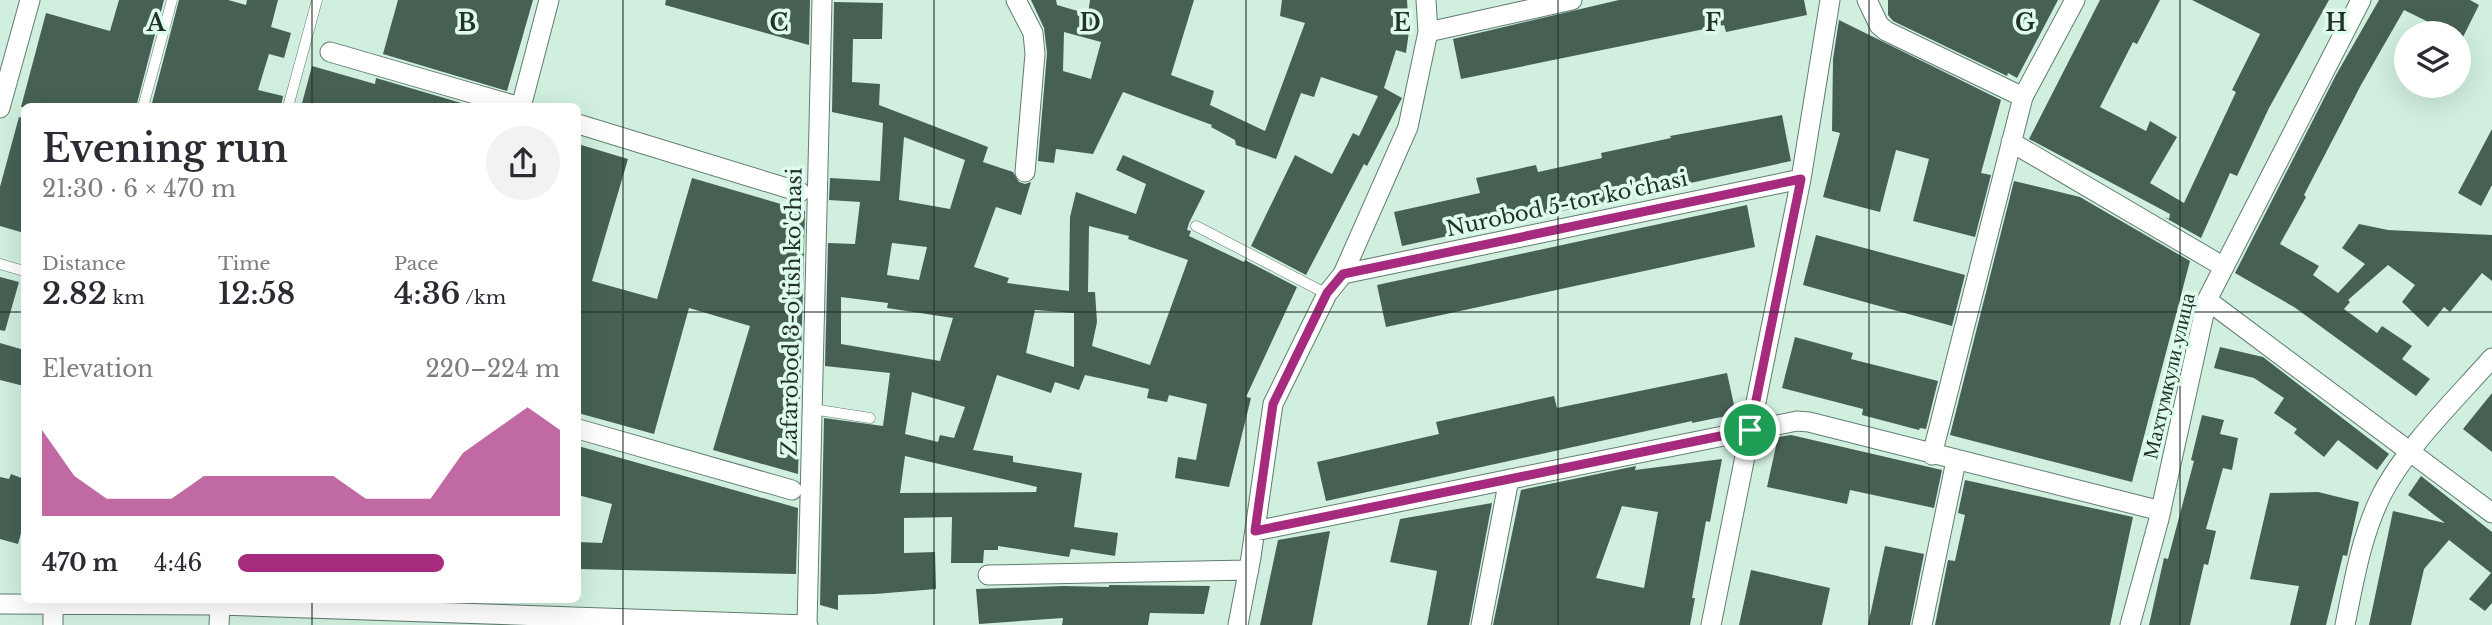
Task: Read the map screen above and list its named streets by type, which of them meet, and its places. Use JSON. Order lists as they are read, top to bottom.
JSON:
{
  "streets": {
    "street": ["Nurobod 5-tor ko'chasi", "Zafarobod 3-o'tish ko'chasi", "Махтумкули улица"]
  },
  "page": {
    "heading": ["Evening run", "21:30 · 6 × 470 m"],
    "stats": [
      ["Distance", "2.82 km"],
      ["Time", "12:58"],
      ["Pace", "4:36 /km"]
    ],
    "chart": ["Elevation", "220–224 m"],
    "list": [
      {
        "name": "470 m",
        "note": "4:46"
      }
    ]
  },
  "grid": {
    "columns": [
      "A",
      "B",
      "C",
      "D",
      "E",
      "F",
      "G",
      "H"
    ]
  }
}
